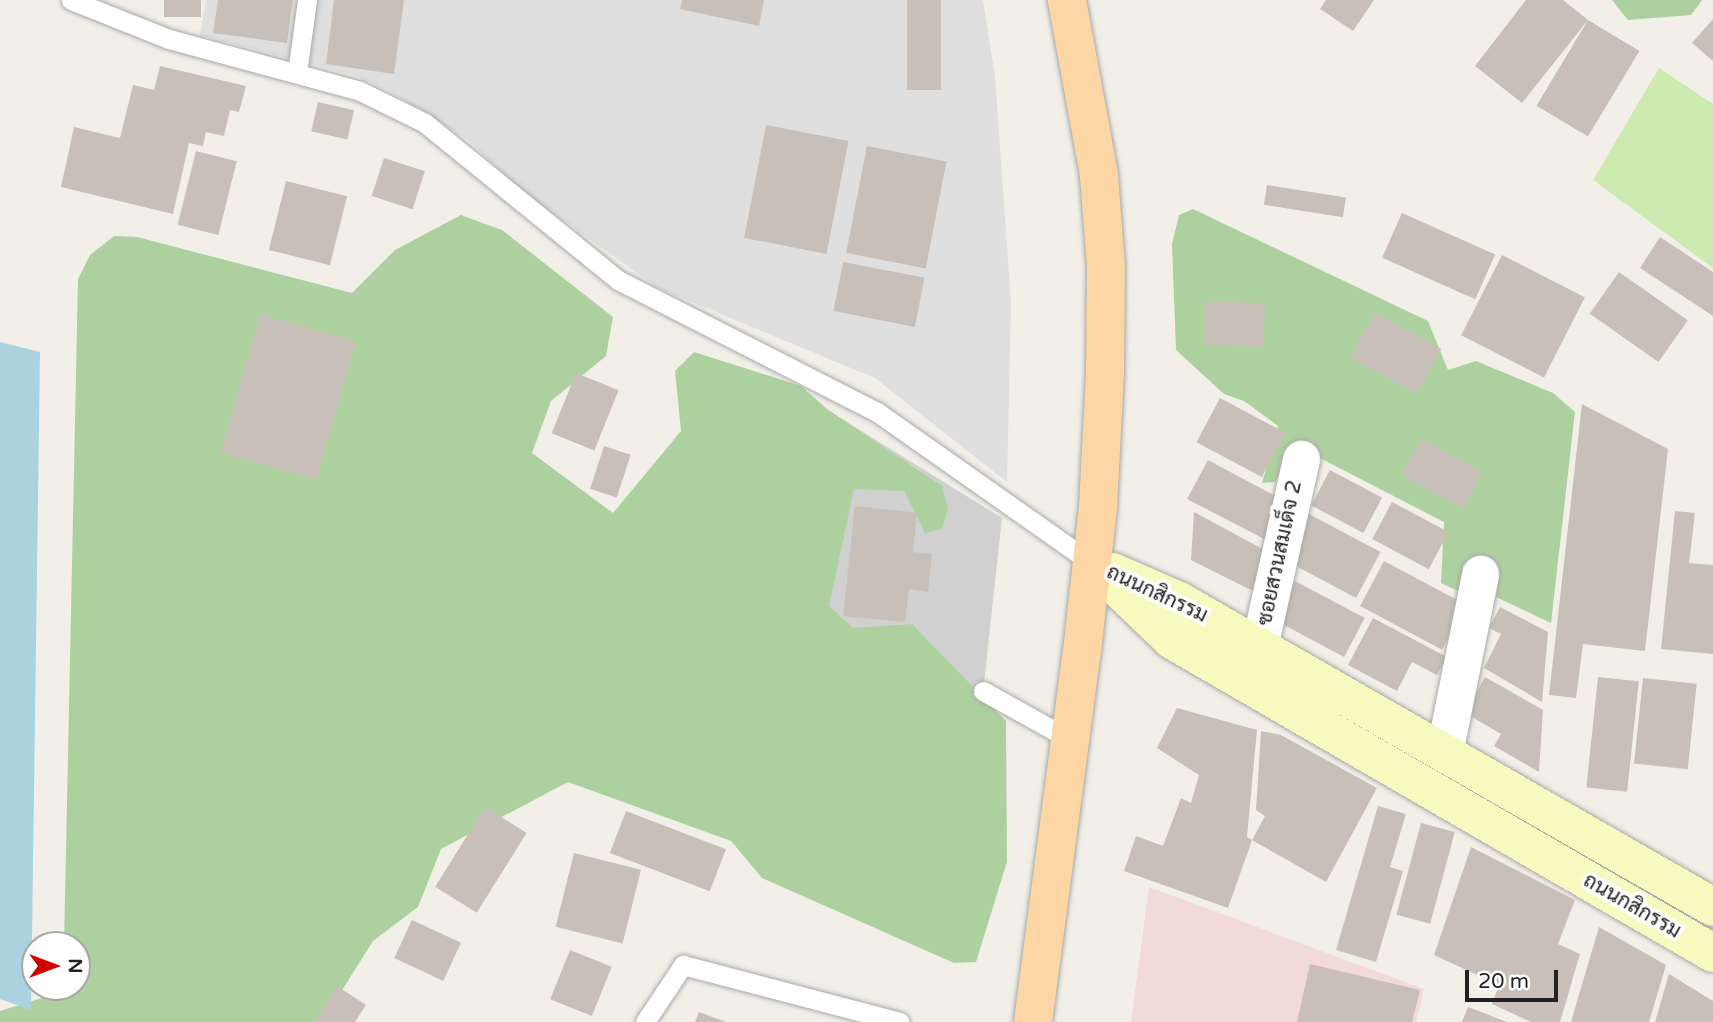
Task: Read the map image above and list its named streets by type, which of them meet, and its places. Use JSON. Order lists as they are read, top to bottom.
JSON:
{
  "streets": {
    "main road": ["ถนนกสิกรรม"],
    "street": ["ซอยสวนสมเด็จ 2"]
  },
  "crossings": [
    ["ซอยสวนสมเด็จ 2", "ถนนกสิกรรม"]
  ],
  "scale_bar": "20 m",
  "north": "right"
}
